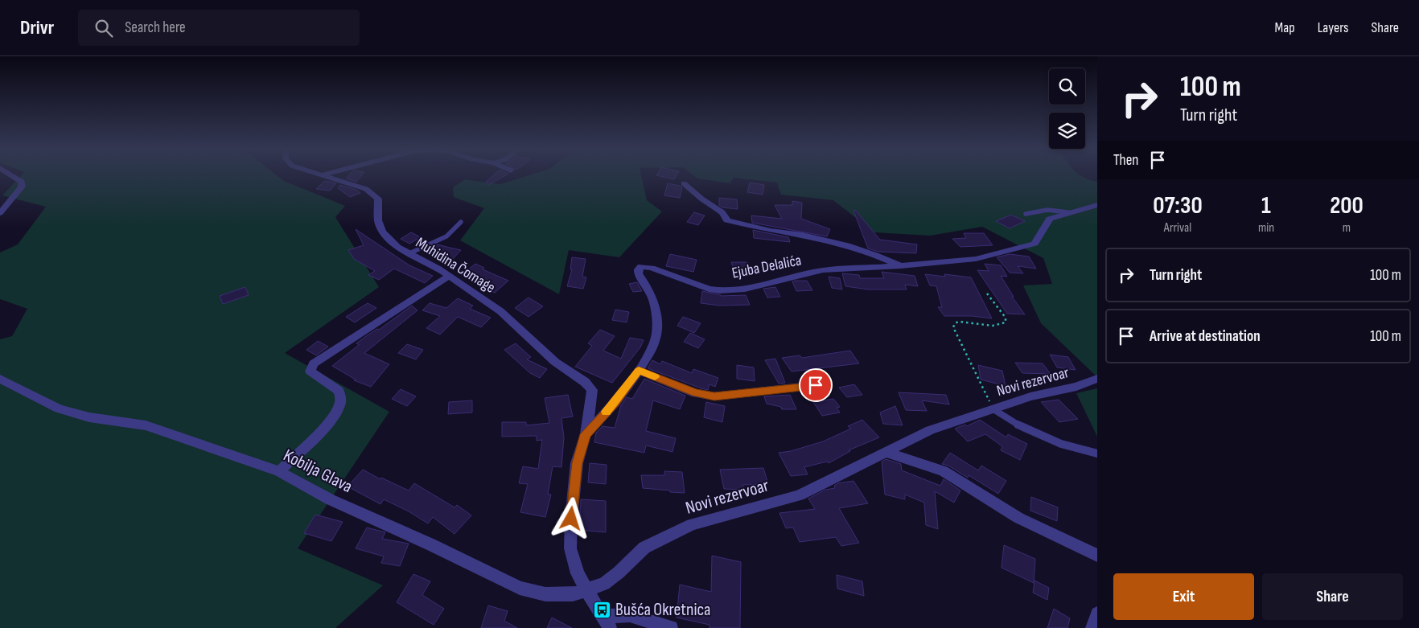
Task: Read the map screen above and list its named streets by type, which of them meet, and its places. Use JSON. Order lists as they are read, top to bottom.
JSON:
{
  "streets": {
    "street": [
      "Muhidina Čomage",
      "Ejuba Delalića",
      "Novi rezervoar",
      "Kobilja Glava"
    ]
  },
  "crossings": [
    ["Muhidina Čomage", "Ejuba Delalića"],
    ["Ejuba Delalića", "Novi rezervoar"],
    ["Ejuba Delalića", "Kobilja Glava"],
    ["Novi rezervoar", "Kobilja Glava"]
  ],
  "places": {
    "bus stop": ["Bušća Okretnica"]
  },
  "page": {
    "header": "Drivr",
    "search": "Search here",
    "nav": ["Map", "Layers", "Share"],
    "turn": ["100 m", "Turn right"],
    "then": "Then",
    "eta": [
      "07:30",
      "Arrival",
      "1",
      "min",
      "200",
      "m"
    ],
    "list": [
      {
        "name": "Turn right",
        "value": "100 m"
      },
      {
        "name": "Arrive at destination",
        "value": "100 m"
      }
    ],
    "buttons": ["Exit", "Share"]
  }
}
